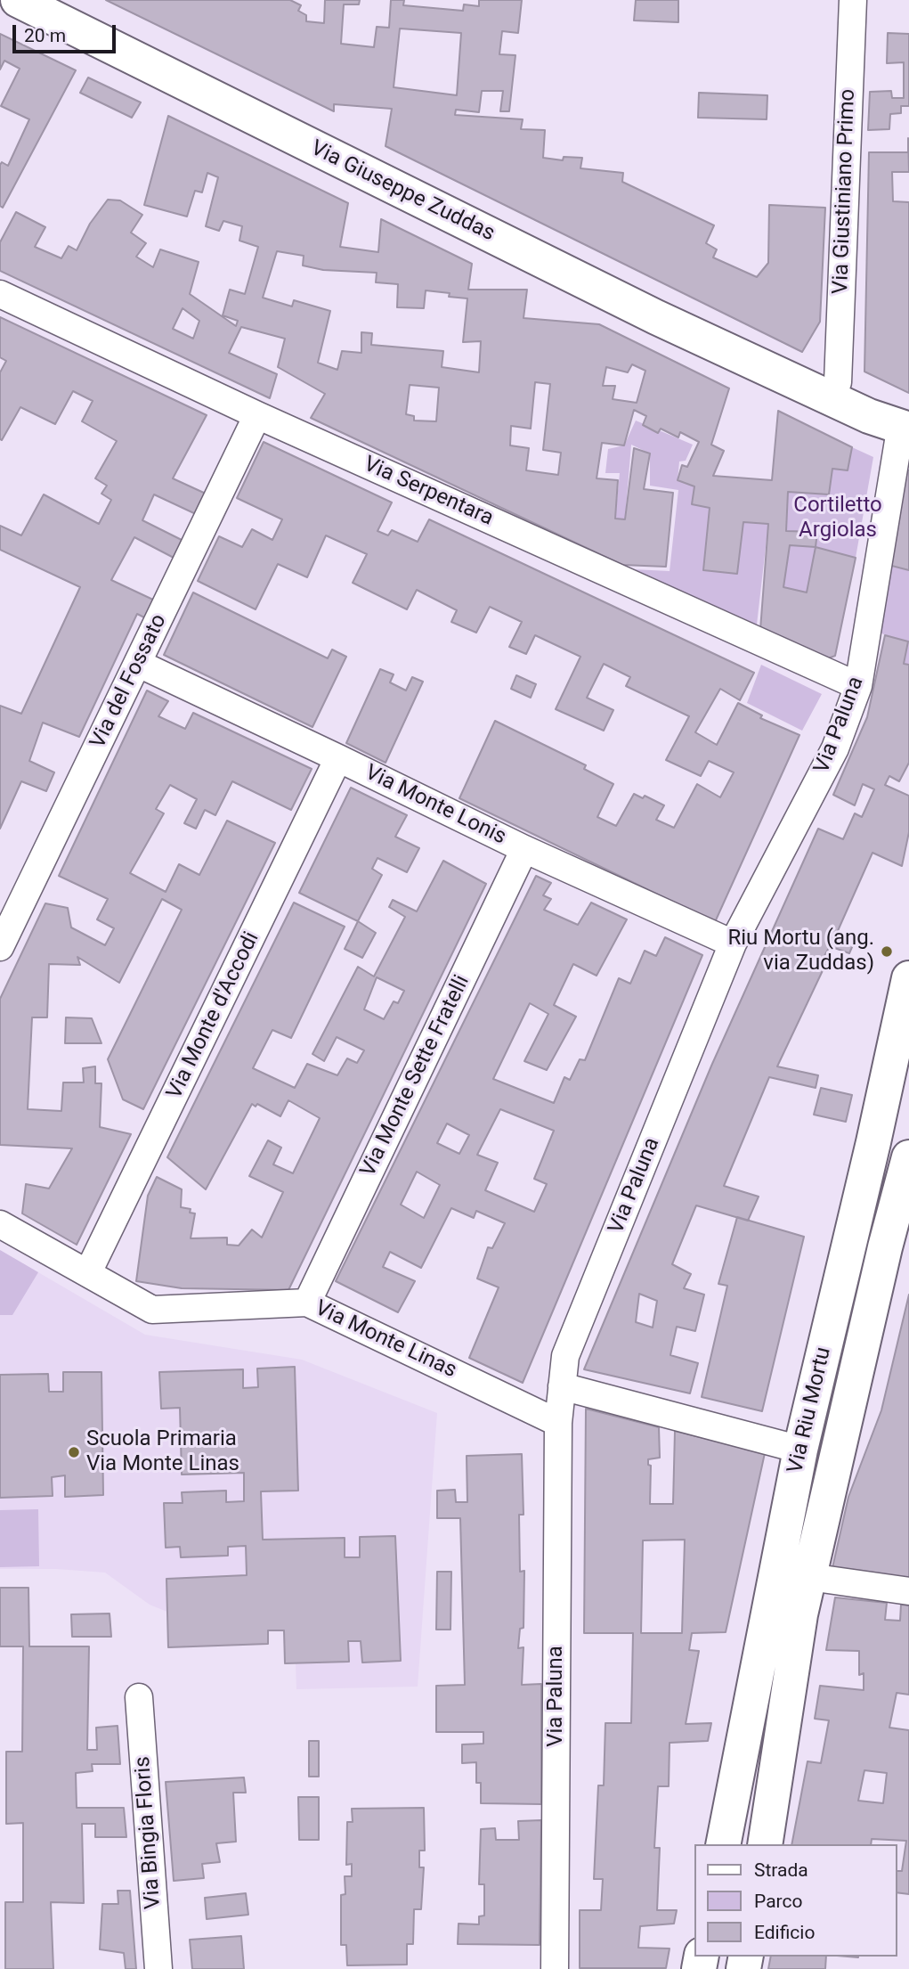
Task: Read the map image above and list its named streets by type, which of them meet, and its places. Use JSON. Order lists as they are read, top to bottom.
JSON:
{
  "streets": {
    "main road": ["Via Giuseppe Zuddas", "Via Riu Mortu"],
    "street": [
      "Via Giustiniano Primo",
      "Via Serpentara",
      "Via del Fossato",
      "Via Paluna",
      "Via Monte Lonis",
      "Via Monte d'Accodi",
      "Via Monte Sette Fratelli",
      "Via Monte Linas",
      "Via Bingia Floris"
    ]
  },
  "crossings": [
    ["Via Giuseppe Zuddas", "Via Giustiniano Primo"],
    ["Via Giuseppe Zuddas", "Via Paluna"],
    ["Via Serpentara", "Via del Fossato"],
    ["Via Serpentara", "Via Paluna"],
    ["Via del Fossato", "Via Monte Lonis"],
    ["Via Paluna", "Via Monte Lonis"],
    ["Via Paluna", "Via Monte Linas"],
    ["Via Monte Lonis", "Via Monte d'Accodi"],
    ["Via Monte Lonis", "Via Monte Sette Fratelli"],
    ["Via Monte d'Accodi", "Via Monte Linas"],
    ["Via Monte Sette Fratelli", "Via Monte Linas"]
  ],
  "parks": ["Cortiletto Argiolas"],
  "places": ["Riu Mortu (ang. via Zuddas)", "Scuola Primaria Via Monte Linas"],
  "legend": ["Strada", "Parco", "Edificio"],
  "scale_bar": "20 m"
}
